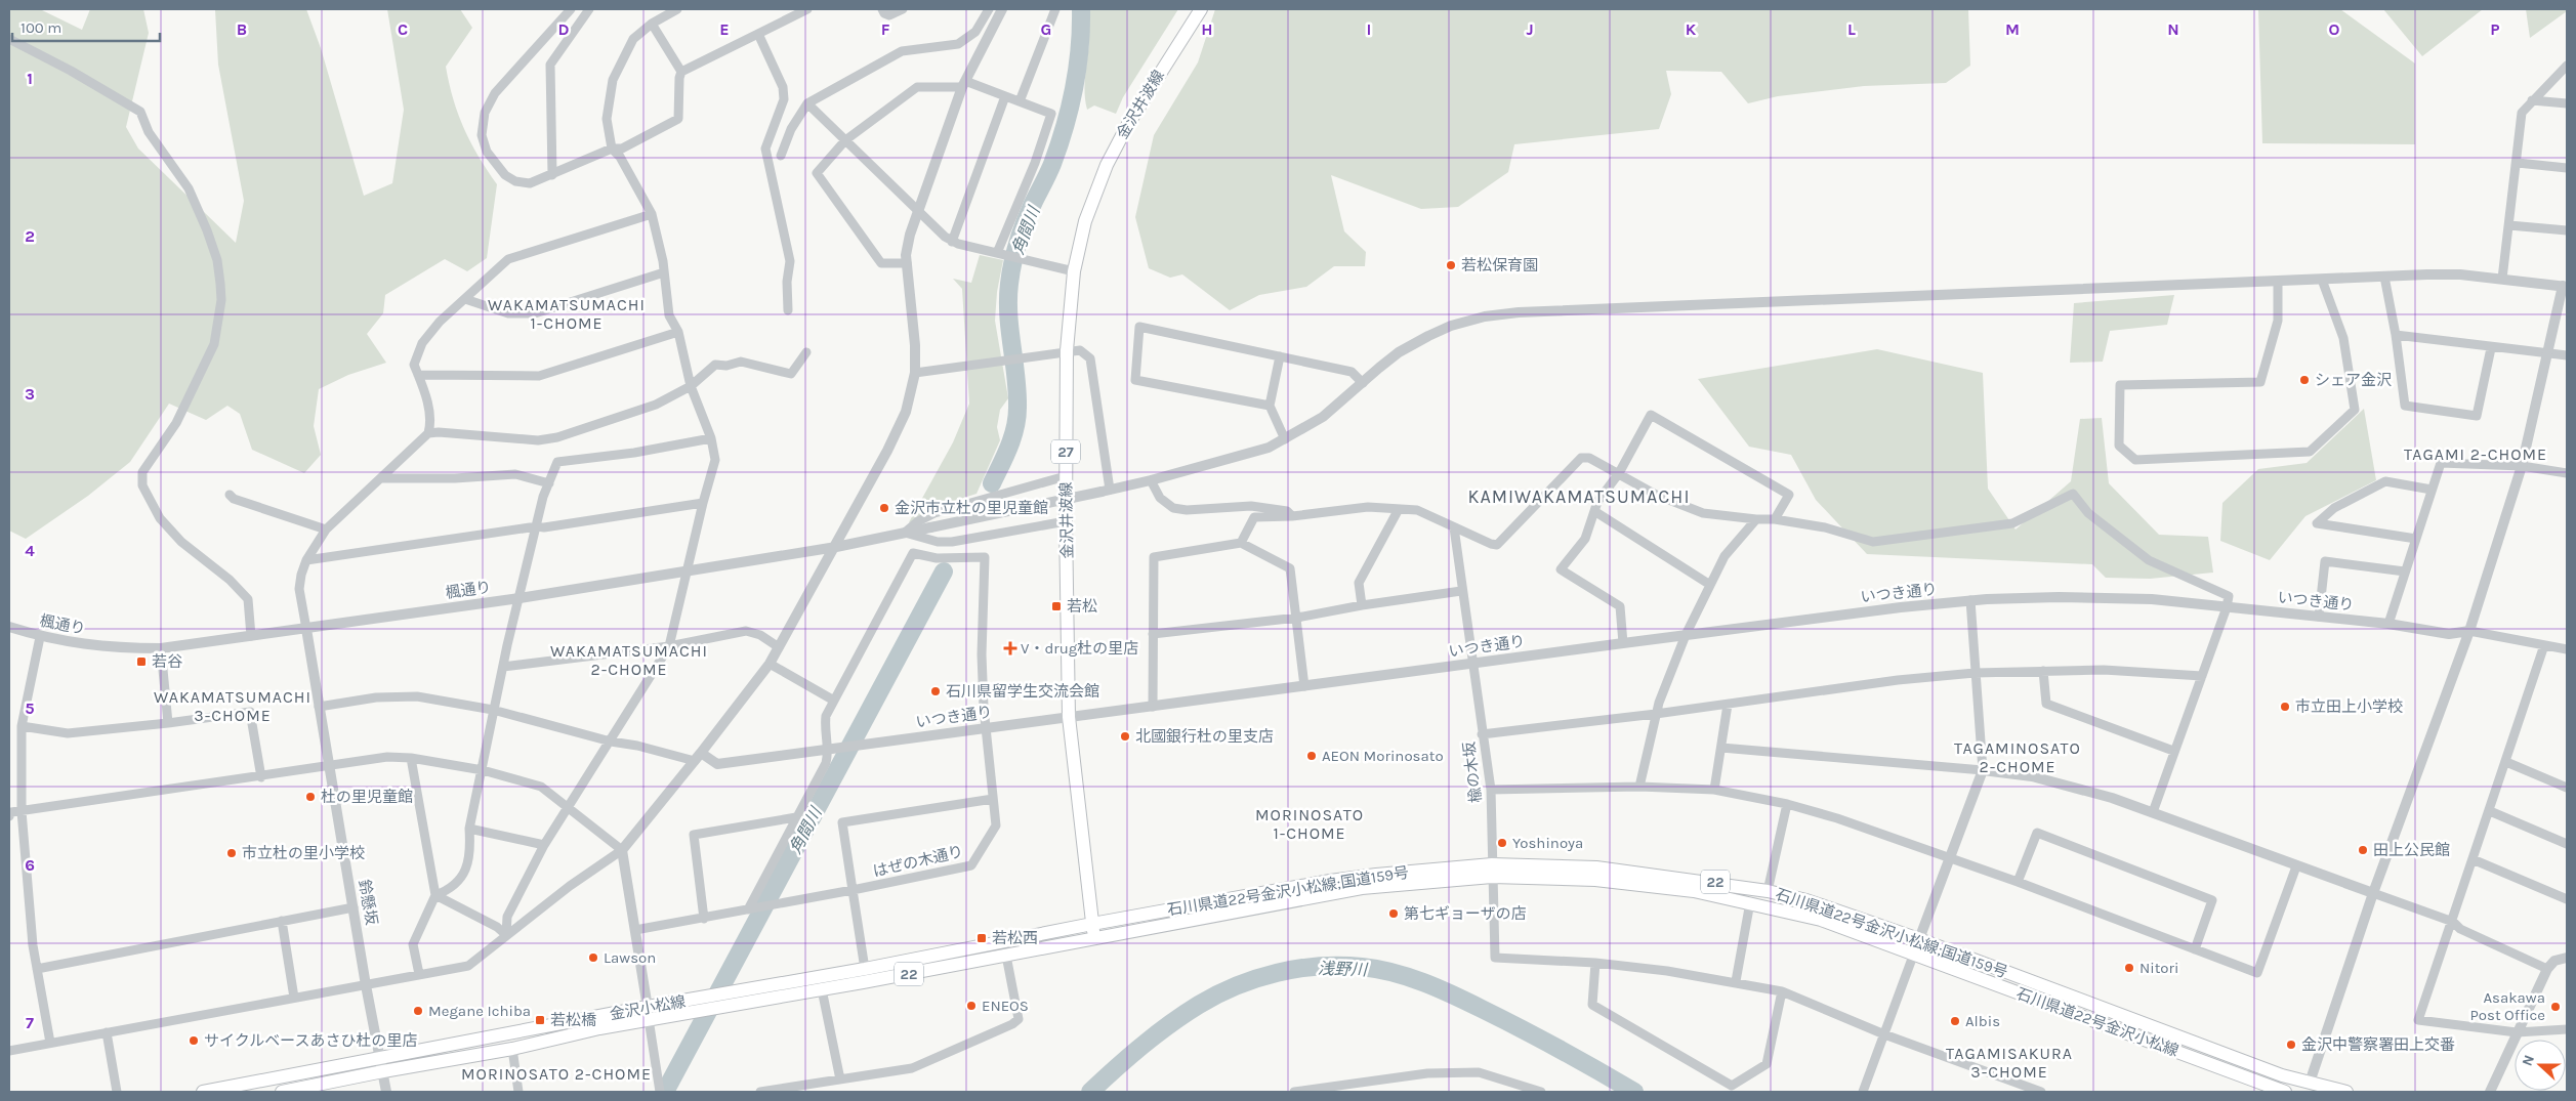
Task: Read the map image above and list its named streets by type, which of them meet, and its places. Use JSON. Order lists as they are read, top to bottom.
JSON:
{
  "streets": {
    "main road": [
      "金沢井波線",
      "27",
      "22",
      "石川県道22号金沢小松線;国道159号",
      "金沢小松線",
      "石川県道22号金沢小松線"
    ],
    "street": [
      "楓通り",
      "いつき通り",
      "楡の木坂",
      "はぜの木通り",
      "鈴懸坂"
    ]
  },
  "crossings": [
    ["金沢井波線", "いつき通り"],
    ["金沢井波線", "石川県道22号金沢小松線;国道159号"],
    ["金沢井波線", "金沢小松線"],
    ["金沢井波線", "石川県道22号金沢小松線"],
    ["楓通り", "鈴懸坂"],
    ["いつき通り", "楡の木坂"],
    ["いつき通り", "はぜの木通り"],
    ["楡の木坂", "石川県道22号金沢小松線;国道159号"],
    ["楡の木坂", "石川県道22号金沢小松線"],
    ["22", "石川県道22号金沢小松線;国道159号"],
    ["石川県道22号金沢小松線;国道159号", "金沢小松線"],
    ["石川県道22号金沢小松線;国道159号", "石川県道22号金沢小松線"],
    ["鈴懸坂", "金沢小松線"],
    ["金沢小松線", "石川県道22号金沢小松線"]
  ],
  "districts": [
    "WAKAMATSUMACHI 1-CHOME",
    "TAGAMI 2-CHOME",
    "KAMIWAKAMATSUMACHI",
    "WAKAMATSUMACHI 2-CHOME",
    "WAKAMATSUMACHI 3-CHOME",
    "TAGAMINOSATO 2-CHOME",
    "MORINOSATO 1-CHOME",
    "TAGAMISAKURA 3-CHOME",
    "MORINOSATO 2-CHOME"
  ],
  "water": ["角間川", "浅野川"],
  "places": {
    "other": [
      "若松保育園",
      "シェア金沢",
      "金沢市立杜の里児童館",
      "石川県留学生交流会館",
      "市立田上小学校",
      "北國銀行杜の里支店",
      "AEON Morinosato",
      "杜の里児童館",
      "Yoshinoya",
      "田上公民館",
      "市立杜の里小学校",
      "第七ギョーザの店",
      "Lawson",
      "Nitori",
      "ENEOS",
      "Asakawa Post Office",
      "Megane Ichiba",
      "Albis",
      "サイクルベースあさひ杜の里店",
      "金沢中警察署田上交番"
    ],
    "transit": [
      "若松",
      "若谷",
      "若松西",
      "若松橋"
    ],
    "health": ["V・drug杜の里店"]
  },
  "scale_bar": "100 m",
  "north": "left",
  "grid": {
    "columns": [
      "B",
      "C",
      "D",
      "E",
      "F",
      "G",
      "H",
      "I",
      "J",
      "K",
      "L",
      "M",
      "N",
      "O",
      "P"
    ],
    "rows": [
      "1",
      "2",
      "3",
      "4",
      "5",
      "6",
      "7"
    ]
  }
}
